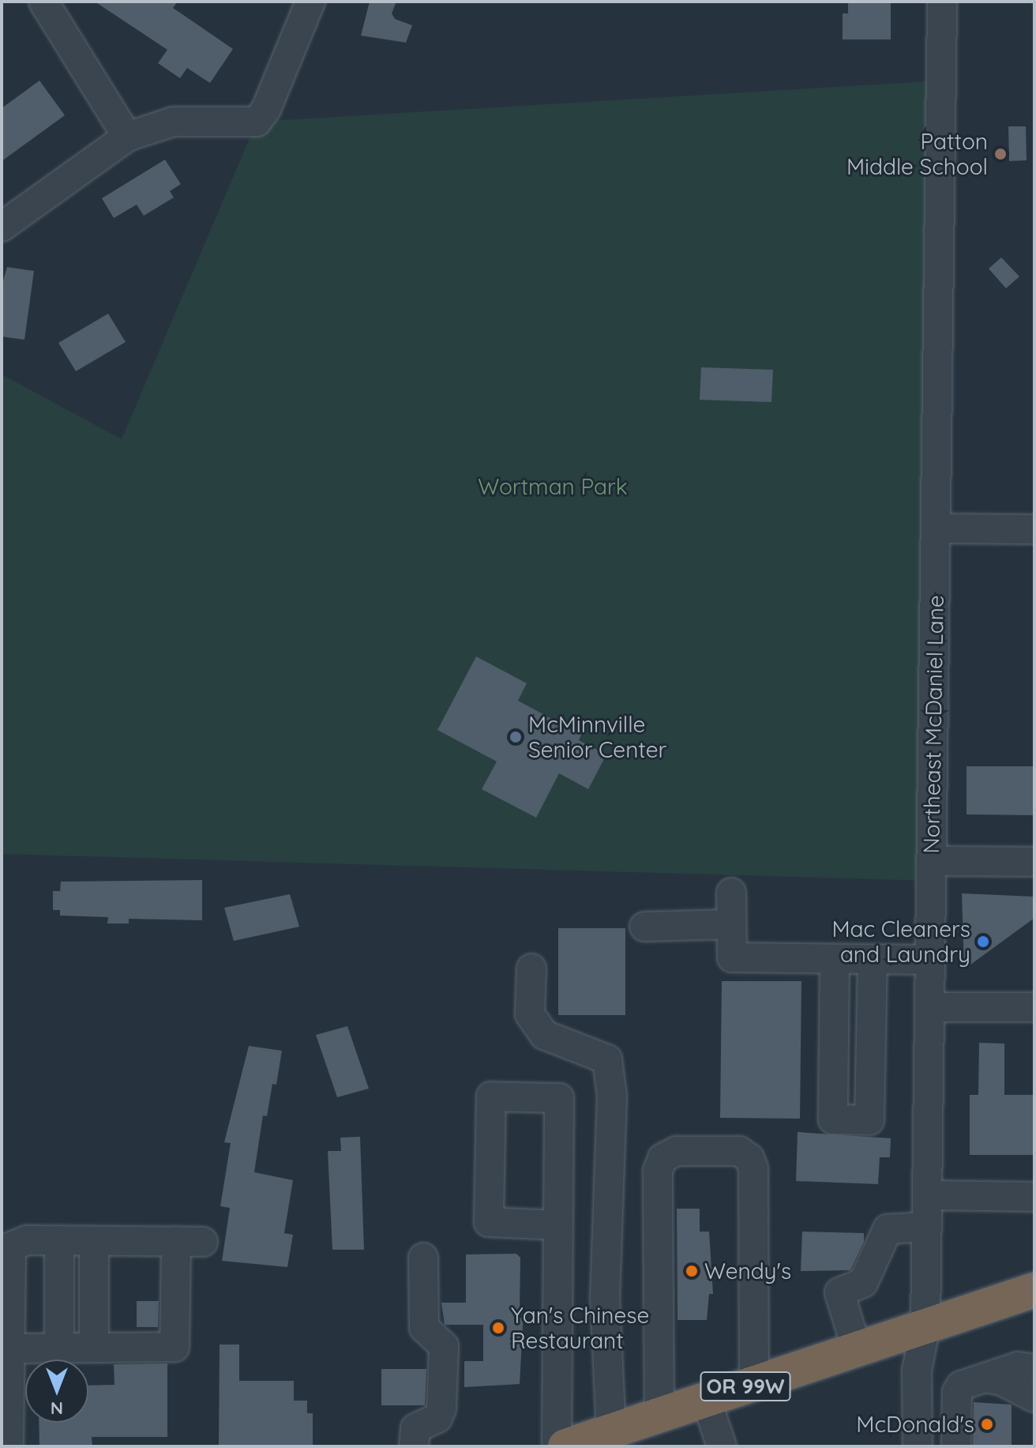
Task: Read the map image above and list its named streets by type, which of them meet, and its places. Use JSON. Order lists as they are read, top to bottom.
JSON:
{
  "streets": {
    "highway": ["OR 99W"],
    "street": ["Northeast McDaniel Lane"]
  },
  "crossings": [
    ["Northeast McDaniel Lane", "OR 99W"]
  ],
  "parks": ["Wortman Park"],
  "places": [
    "Patton Middle School",
    "McMinnville Senior Center",
    "Mac Cleaners and Laundry",
    "Wendy's",
    "Yan's Chinese Restaurant",
    "McDonald's"
  ],
  "north": "bottom"
}
